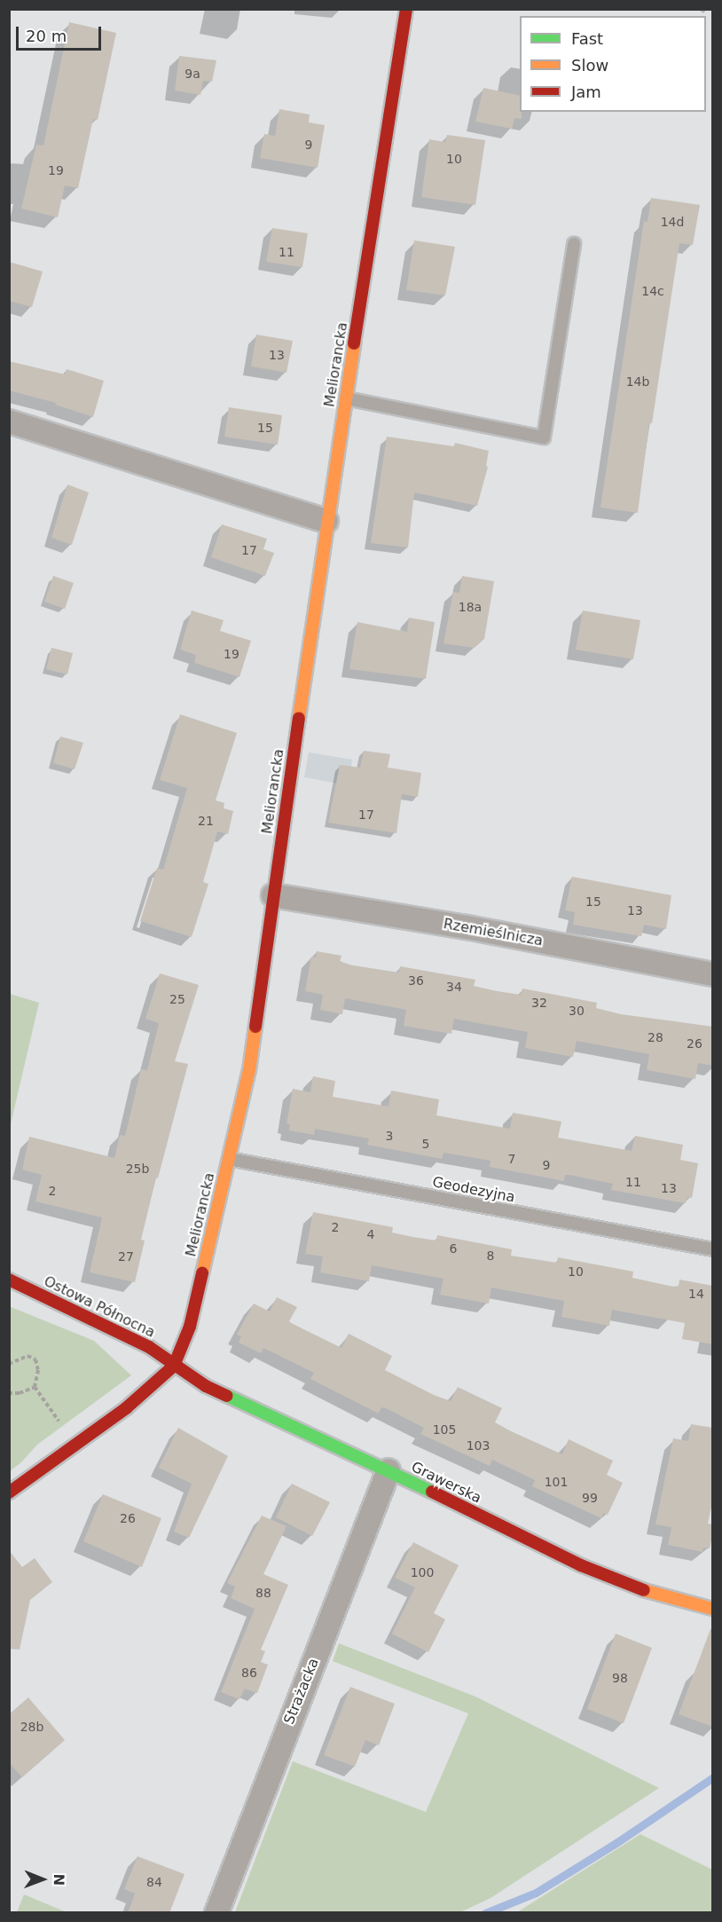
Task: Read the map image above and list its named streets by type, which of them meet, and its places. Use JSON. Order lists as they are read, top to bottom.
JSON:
{
  "streets": {
    "street": [
      "Meliorancka",
      "Rzemieślnicza",
      "Ostowa Północna",
      "Grawerska",
      "Strażacka"
    ],
    "lane": ["Geodezyjna"]
  },
  "crossings": [
    ["Meliorancka", "Rzemieślnicza"],
    ["Meliorancka", "Geodezyjna"],
    ["Meliorancka", "Ostowa Północna"],
    ["Meliorancka", "Grawerska"],
    ["Ostowa Północna", "Grawerska"],
    ["Grawerska", "Strażacka"]
  ],
  "house_numbers": [
    "9a",
    "9",
    "10",
    "19",
    "14d",
    "11",
    "14c",
    "13",
    "14b",
    "15",
    "17",
    "18a",
    "19",
    "17",
    "21",
    "15",
    "13",
    "36",
    "34",
    "25",
    "32",
    "30",
    "28",
    "26",
    "3",
    "5",
    "7",
    "9",
    "25b",
    "11",
    "13",
    "2",
    "2",
    "4",
    "6",
    "8",
    "27",
    "10",
    "14",
    "105",
    "103",
    "101",
    "99",
    "26",
    "100",
    "88",
    "86",
    "98",
    "28b",
    "84"
  ],
  "legend": ["Fast", "Slow", "Jam"],
  "scale_bar": "20 m",
  "north": "right"
}
